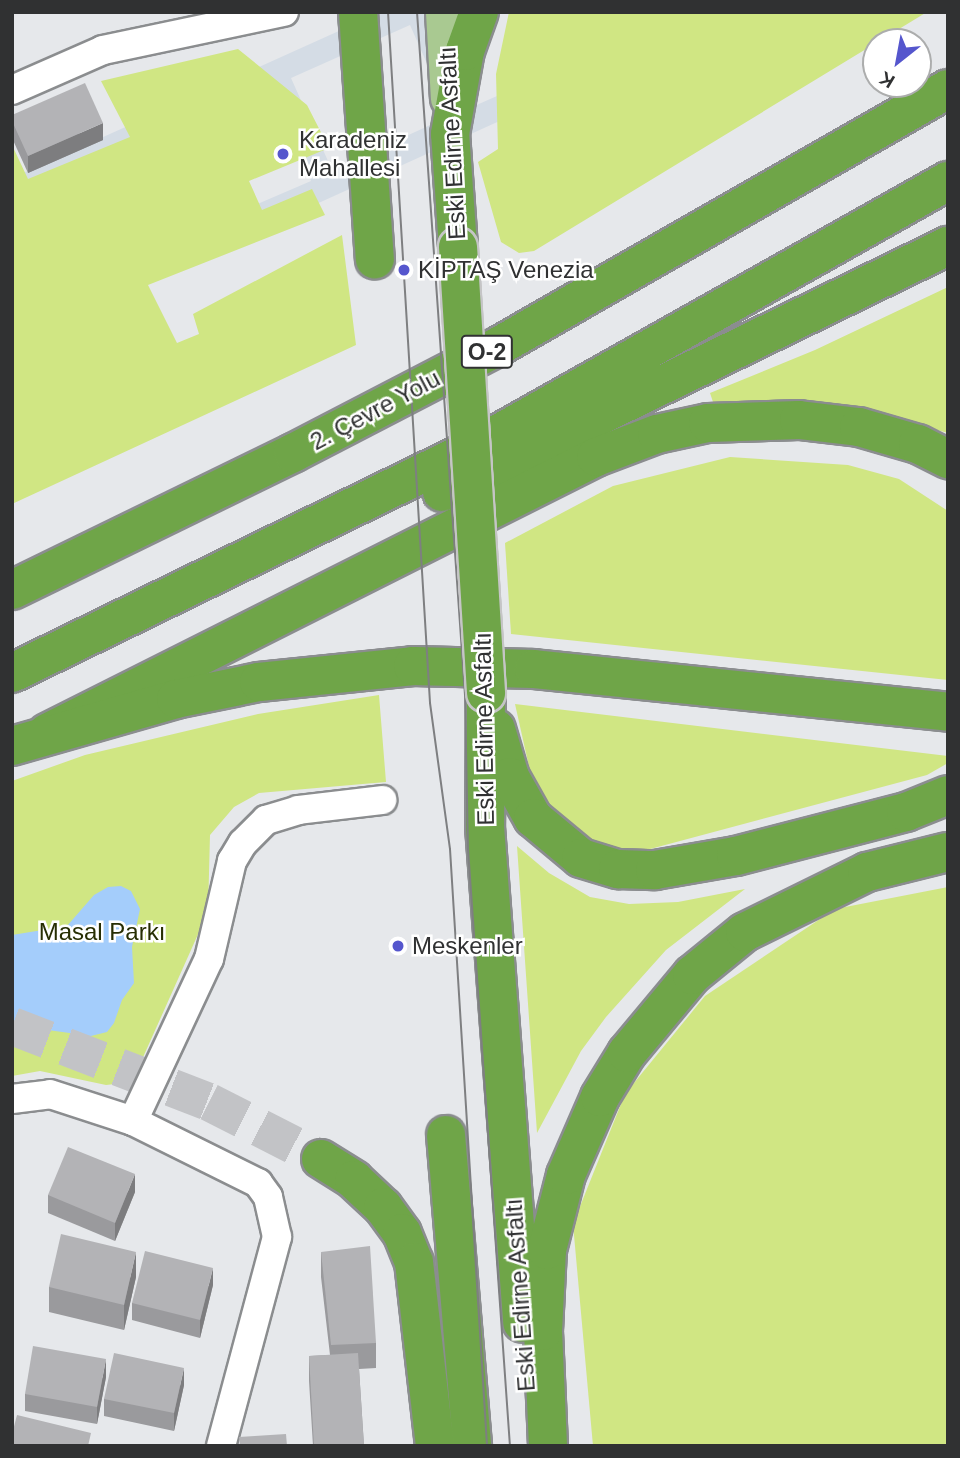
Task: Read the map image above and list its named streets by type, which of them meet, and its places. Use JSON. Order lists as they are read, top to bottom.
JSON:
{
  "streets": {
    "highway": ["Eski Edirne Asfaltı", "O-2", "2. Çevre Yolu"]
  },
  "parks": ["Masal Parkı"],
  "places": ["Karadeniz Mahallesi", "KİPTAŞ Venezia", "Meskenler"],
  "north": "bottom left"
}
